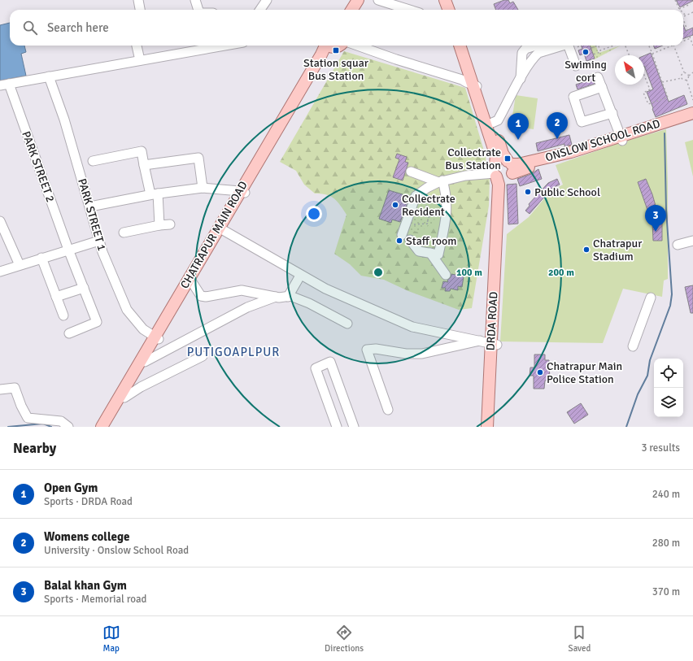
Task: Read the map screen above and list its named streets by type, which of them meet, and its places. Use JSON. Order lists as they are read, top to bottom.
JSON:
{
  "streets": {
    "main road": ["ONSLOW SCHOOL ROAD", "CHATRAPUR MAIN ROAD", "DRDA ROAD"],
    "street": ["PARK STREET 2", "PARK STREET 1"]
  },
  "crossings": [
    ["ONSLOW SCHOOL ROAD", "DRDA ROAD"],
    ["PARK STREET 1", "CHATRAPUR MAIN ROAD"]
  ],
  "districts": ["PUTIGOAPLPUR"],
  "places": {
    "transit": ["Station squar Bus Station", "Collectrate Bus Station"],
    "other": [
      "Swiming cort",
      "Public School",
      "Collectrate Recident",
      "Staff room",
      "Chatrapur Stadium",
      "Chatrapur Main Police Station"
    ]
  },
  "north": "top left",
  "page": {
    "search": "Search here",
    "pins": ["2", "1", "3"],
    "heading": ["Nearby", "3 results"],
    "list": [
      {
        "mark": "1",
        "name": "Open Gym",
        "note": "Sports · DRDA Road",
        "value": "240 m"
      },
      {
        "mark": "2",
        "name": "Womens college",
        "note": "University · Onslow School Road",
        "value": "280 m"
      },
      {
        "mark": "3",
        "name": "Balal khan Gym",
        "note": "Sports · Memorial road",
        "value": "370 m"
      }
    ],
    "nav": ["Map", "Directions", "Saved"]
  },
  "rings": ["100 m", "200 m"]
}
